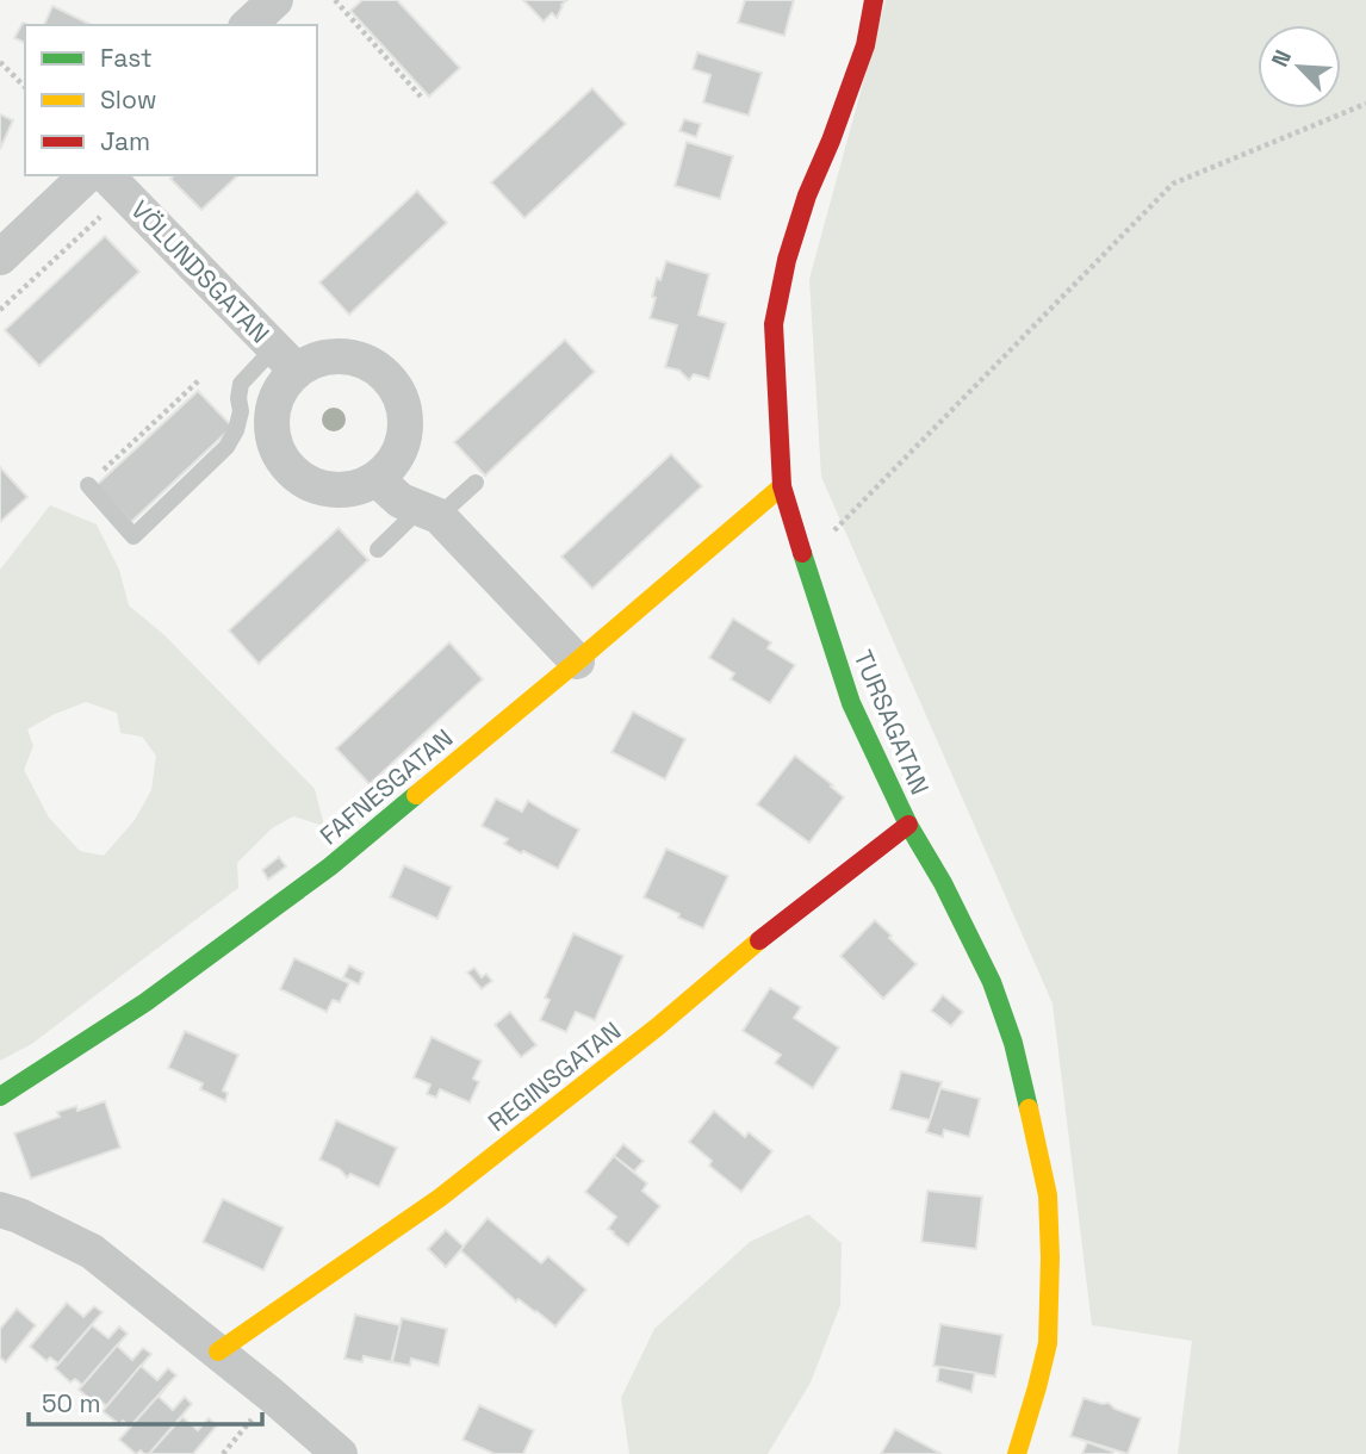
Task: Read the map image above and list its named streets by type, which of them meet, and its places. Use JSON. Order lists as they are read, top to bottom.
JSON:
{
  "streets": {
    "street": [
      "VÖLUNDSGATAN",
      "TURSAGATAN",
      "FAFNESGATAN",
      "REGINSGATAN"
    ]
  },
  "crossings": [
    ["TURSAGATAN", "FAFNESGATAN"],
    ["TURSAGATAN", "REGINSGATAN"]
  ],
  "legend": ["Fast", "Slow", "Jam"],
  "scale_bar": "50 m",
  "north": "top left"
}
